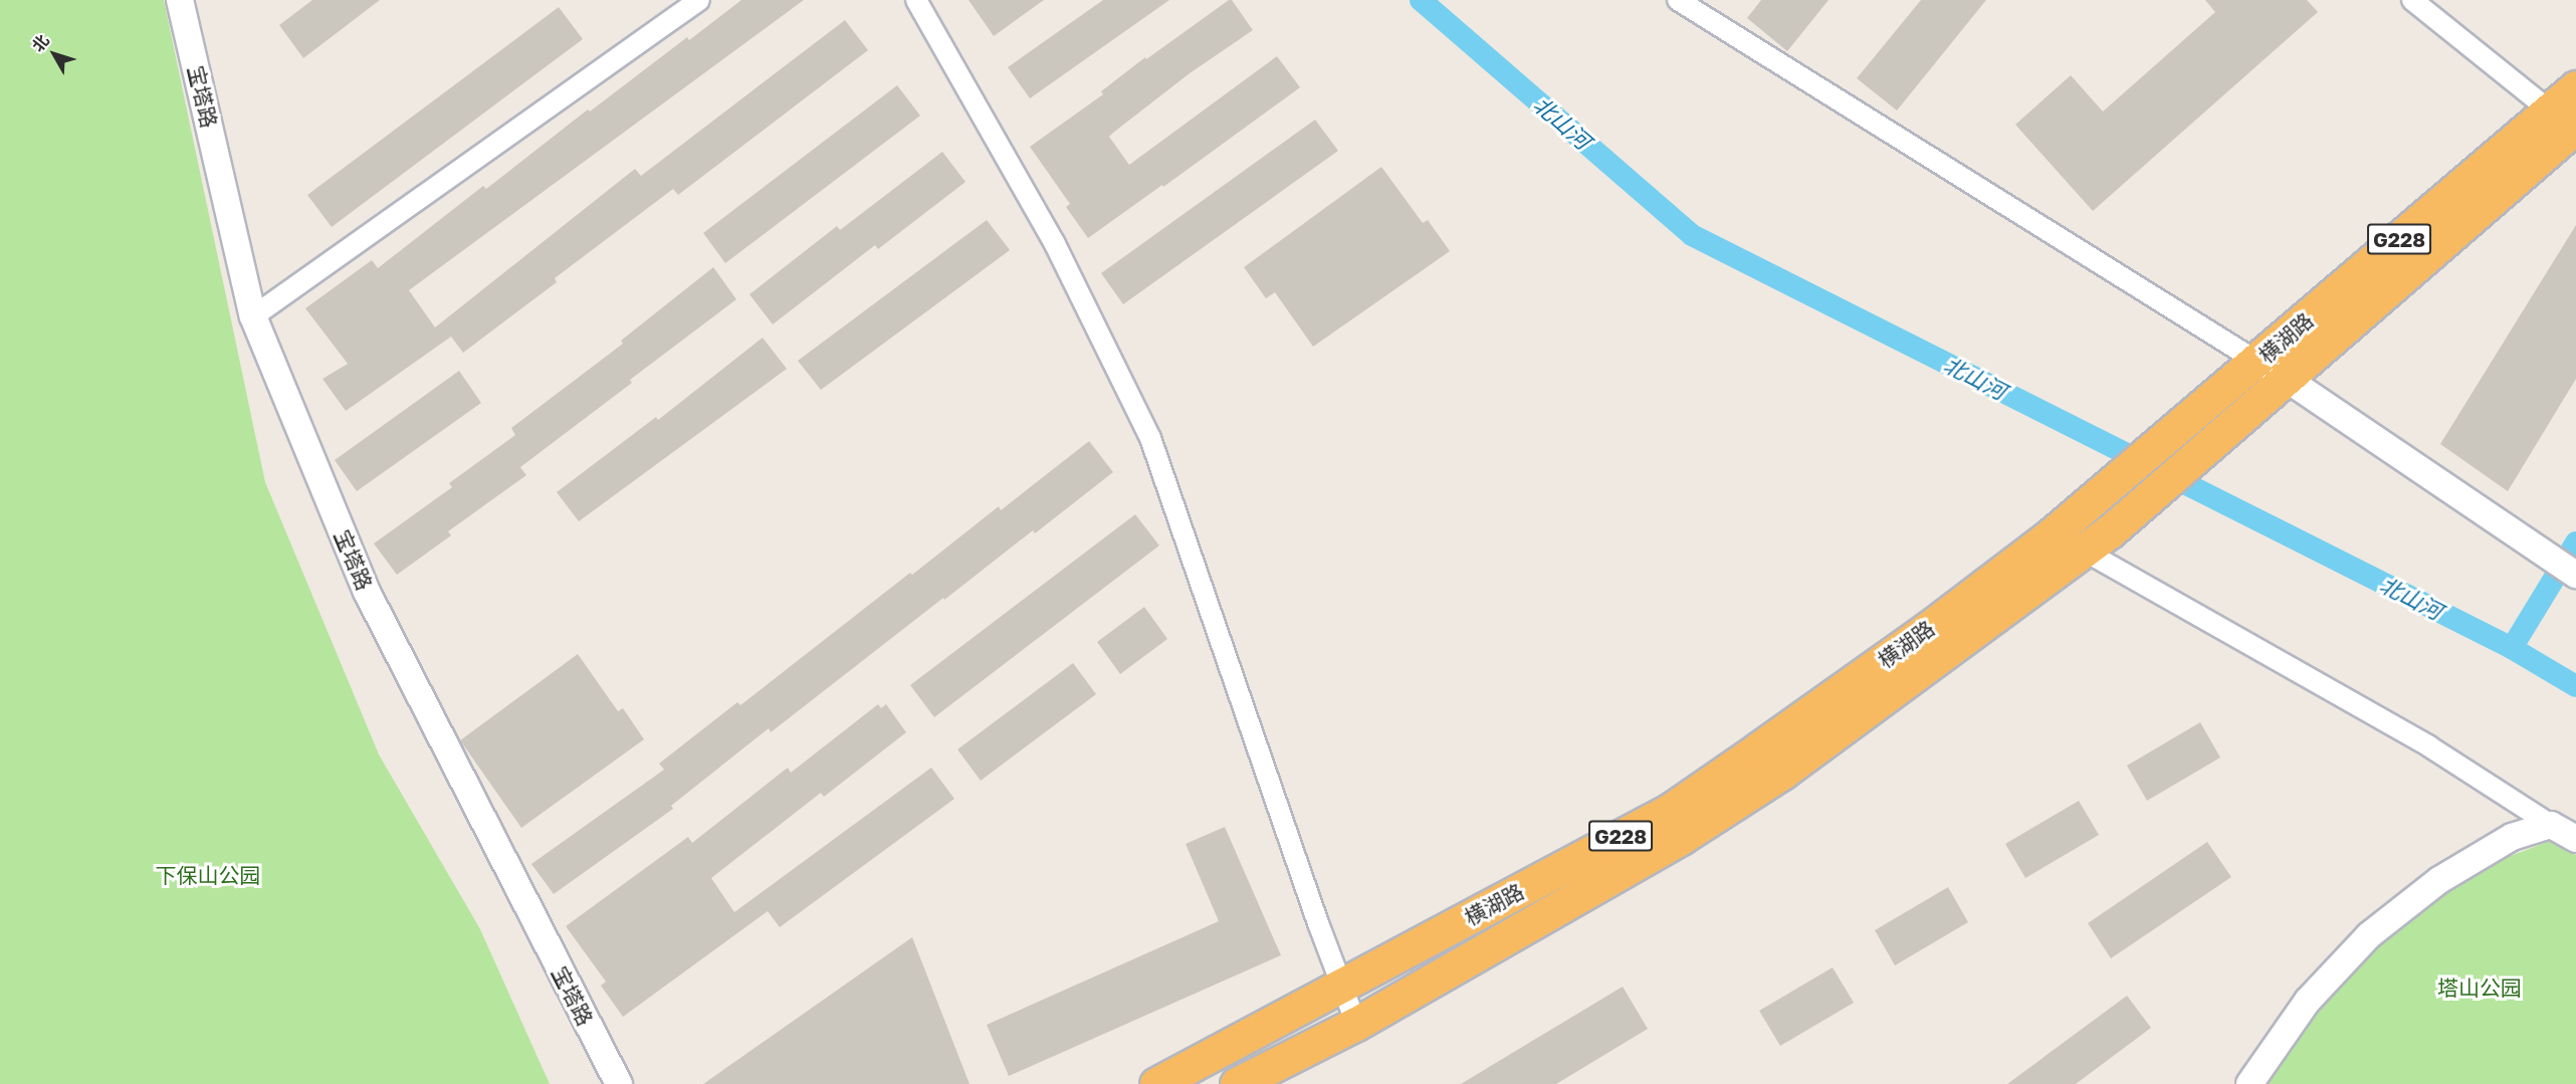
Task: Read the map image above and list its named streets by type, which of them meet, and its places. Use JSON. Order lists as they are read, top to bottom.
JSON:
{
  "streets": {
    "highway": ["G228", "横湖路"],
    "street": ["宝塔路"]
  },
  "water": ["北山河"],
  "parks": ["下保山公园", "塔山公园"],
  "north": "top left"
}
